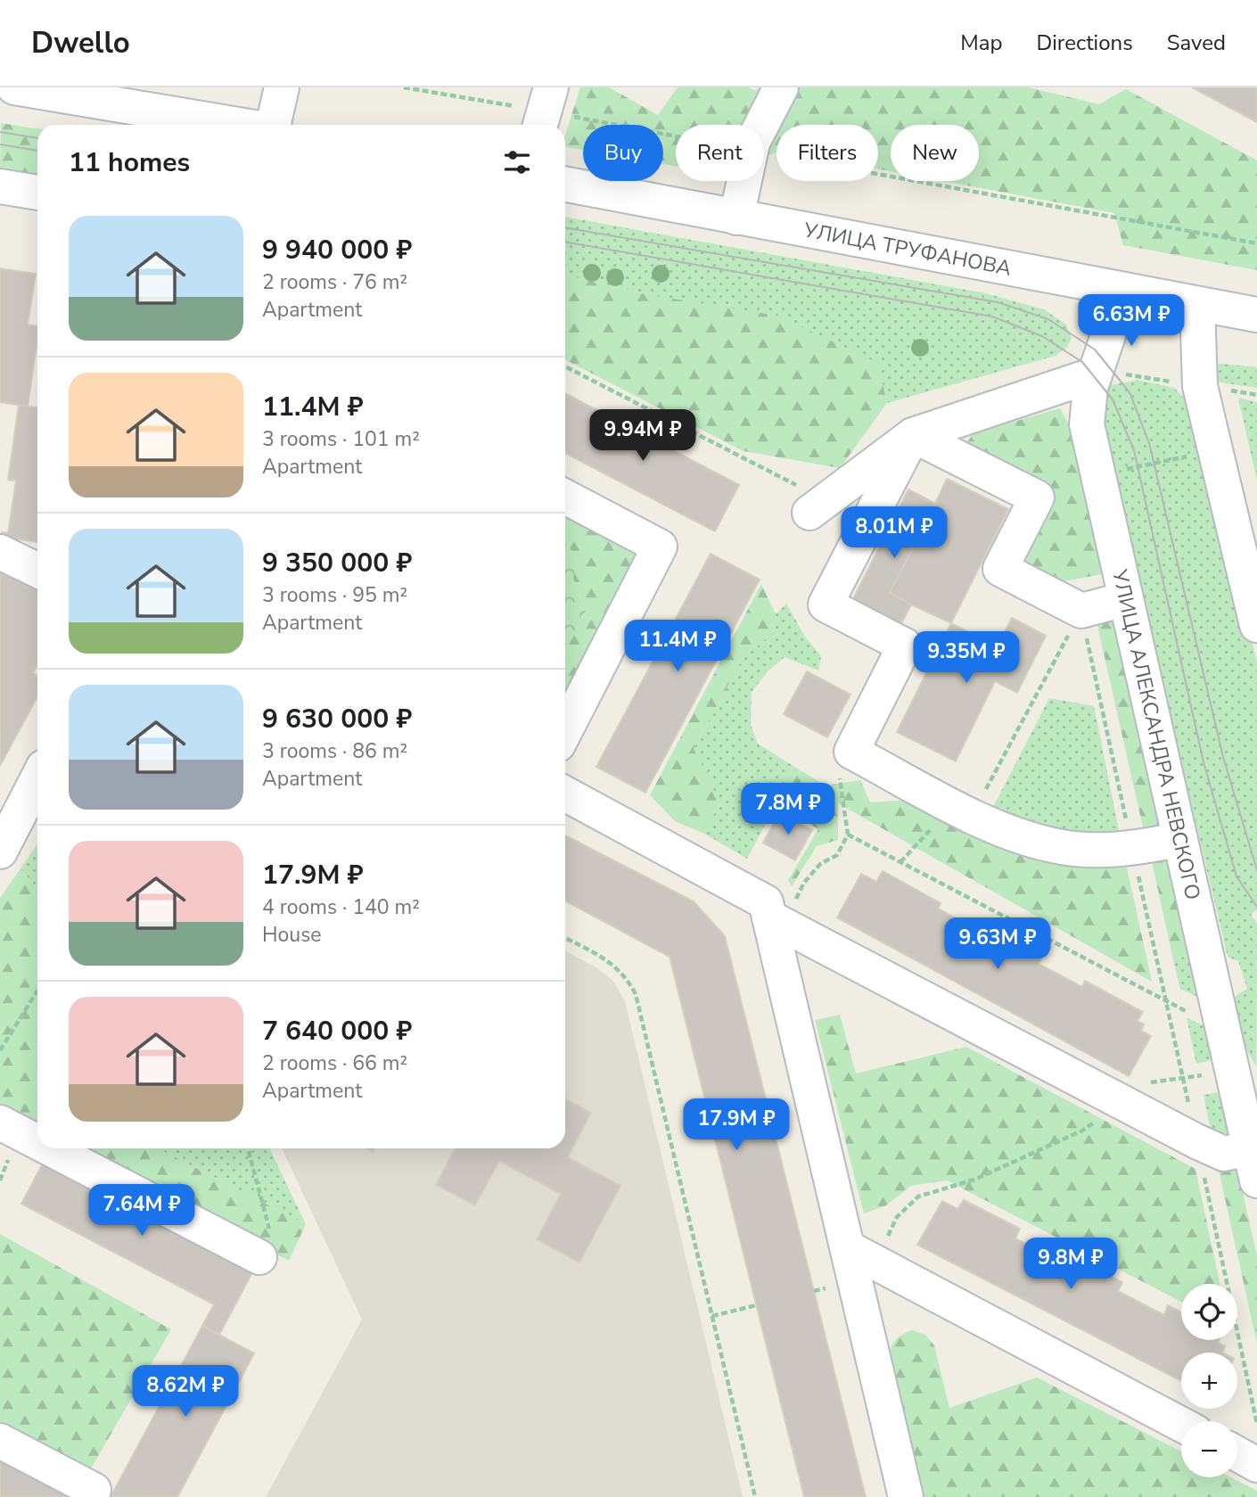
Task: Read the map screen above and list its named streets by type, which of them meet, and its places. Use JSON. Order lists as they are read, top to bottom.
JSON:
{
  "streets": {
    "street": ["УЛИЦА ТРУФАНОВА", "УЛИЦА АЛЕКСАНДРА НЕВСКОГО"]
  },
  "crossings": [
    ["УЛИЦА ТРУФАНОВА", "УЛИЦА АЛЕКСАНДРА НЕВСКОГО"]
  ],
  "page": {
    "header": "Dwello",
    "nav": ["Map", "Directions", "Saved"],
    "chip": [
      "Buy",
      "Rent",
      "Filters",
      "New"
    ],
    "heading": "11 homes",
    "list": [
      {
        "name": "9 940 000 ₽",
        "note": "2 rooms · 76 m² · Apartment"
      },
      {
        "name": "11.4M ₽",
        "note": "3 rooms · 101 m² · Apartment"
      },
      {
        "name": "9 350 000 ₽",
        "note": "3 rooms · 95 m² · Apartment"
      },
      {
        "name": "9 630 000 ₽",
        "note": "3 rooms · 86 m² · Apartment"
      },
      {
        "name": "17.9M ₽",
        "note": "4 rooms · 140 m² · House"
      },
      {
        "name": "7 640 000 ₽",
        "note": "2 rooms · 66 m² · Apartment"
      }
    ],
    "price": [
      "6.63M ₽",
      "9.94M ₽",
      "8.01M ₽",
      "11.4M ₽",
      "9.35M ₽",
      "7.8M ₽",
      "9.63M ₽",
      "17.9M ₽",
      "7.64M ₽",
      "9.8M ₽",
      "8.62M ₽"
    ],
    "map_buttons": ["+", "−"]
  }
}
